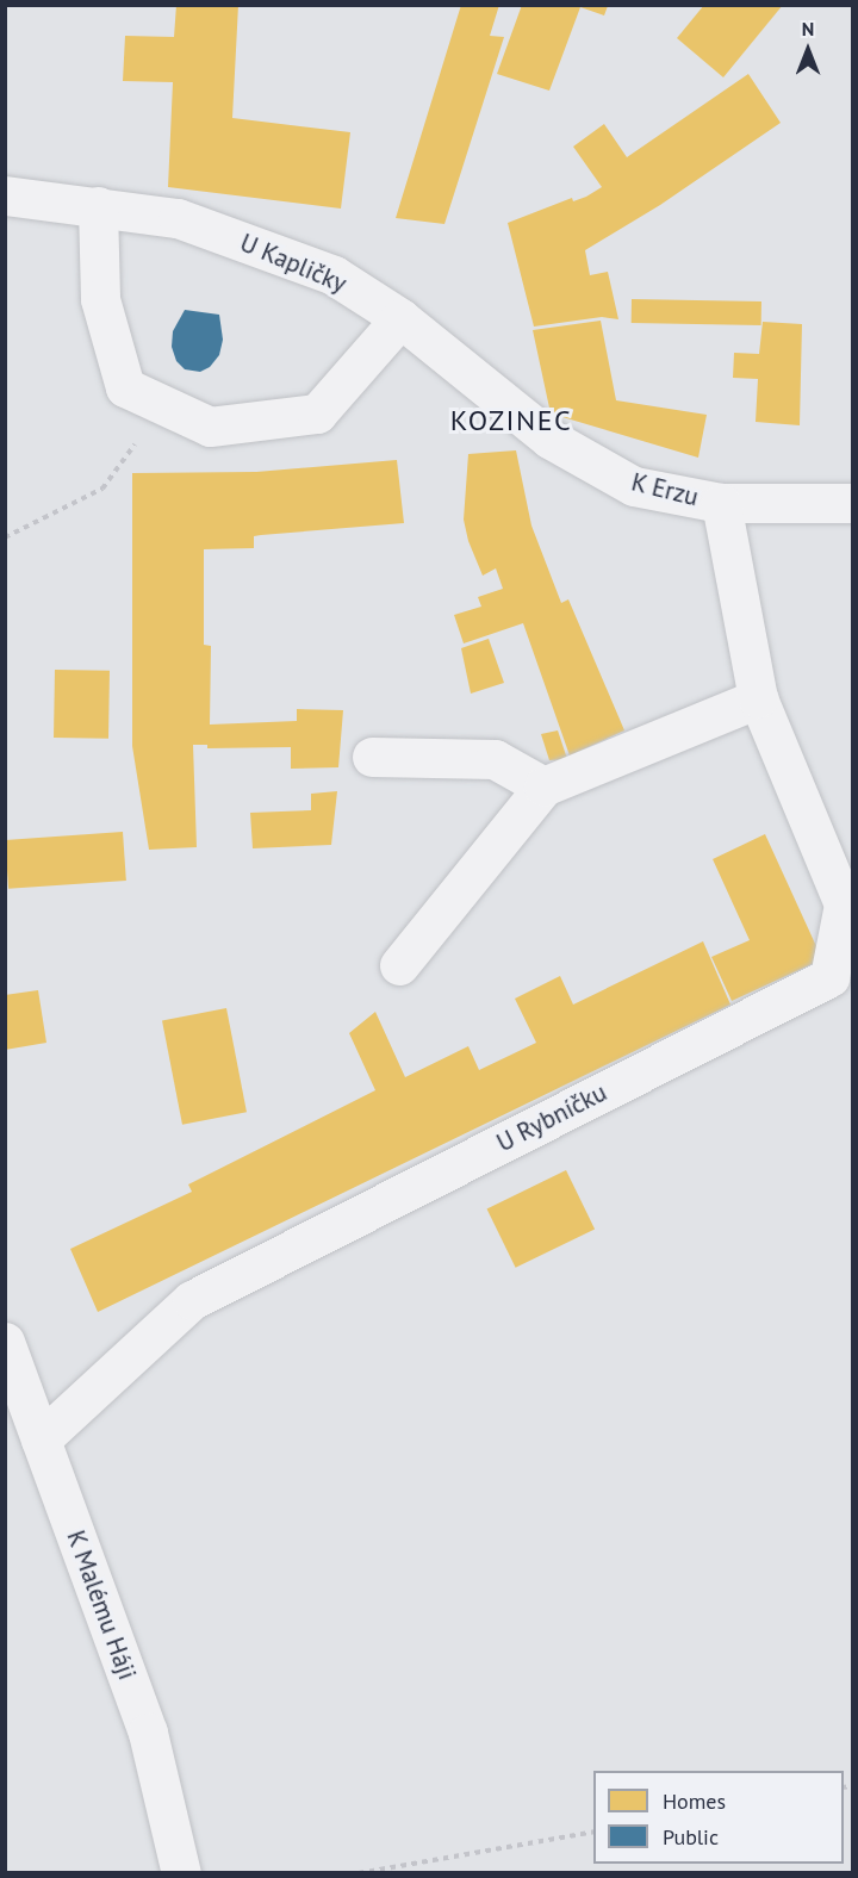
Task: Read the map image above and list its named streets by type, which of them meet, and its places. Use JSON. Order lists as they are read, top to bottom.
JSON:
{
  "streets": {
    "street": [
      "U Kapličky",
      "K Erzu",
      "U Rybníčku",
      "K Malému Háji"
    ]
  },
  "crossings": [
    ["U Kapličky", "K Erzu"],
    ["K Erzu", "U Rybníčku"],
    ["U Rybníčku", "K Malému Háji"]
  ],
  "districts": ["KOZINEC"],
  "legend": ["Homes", "Public"],
  "north": "top"
}
